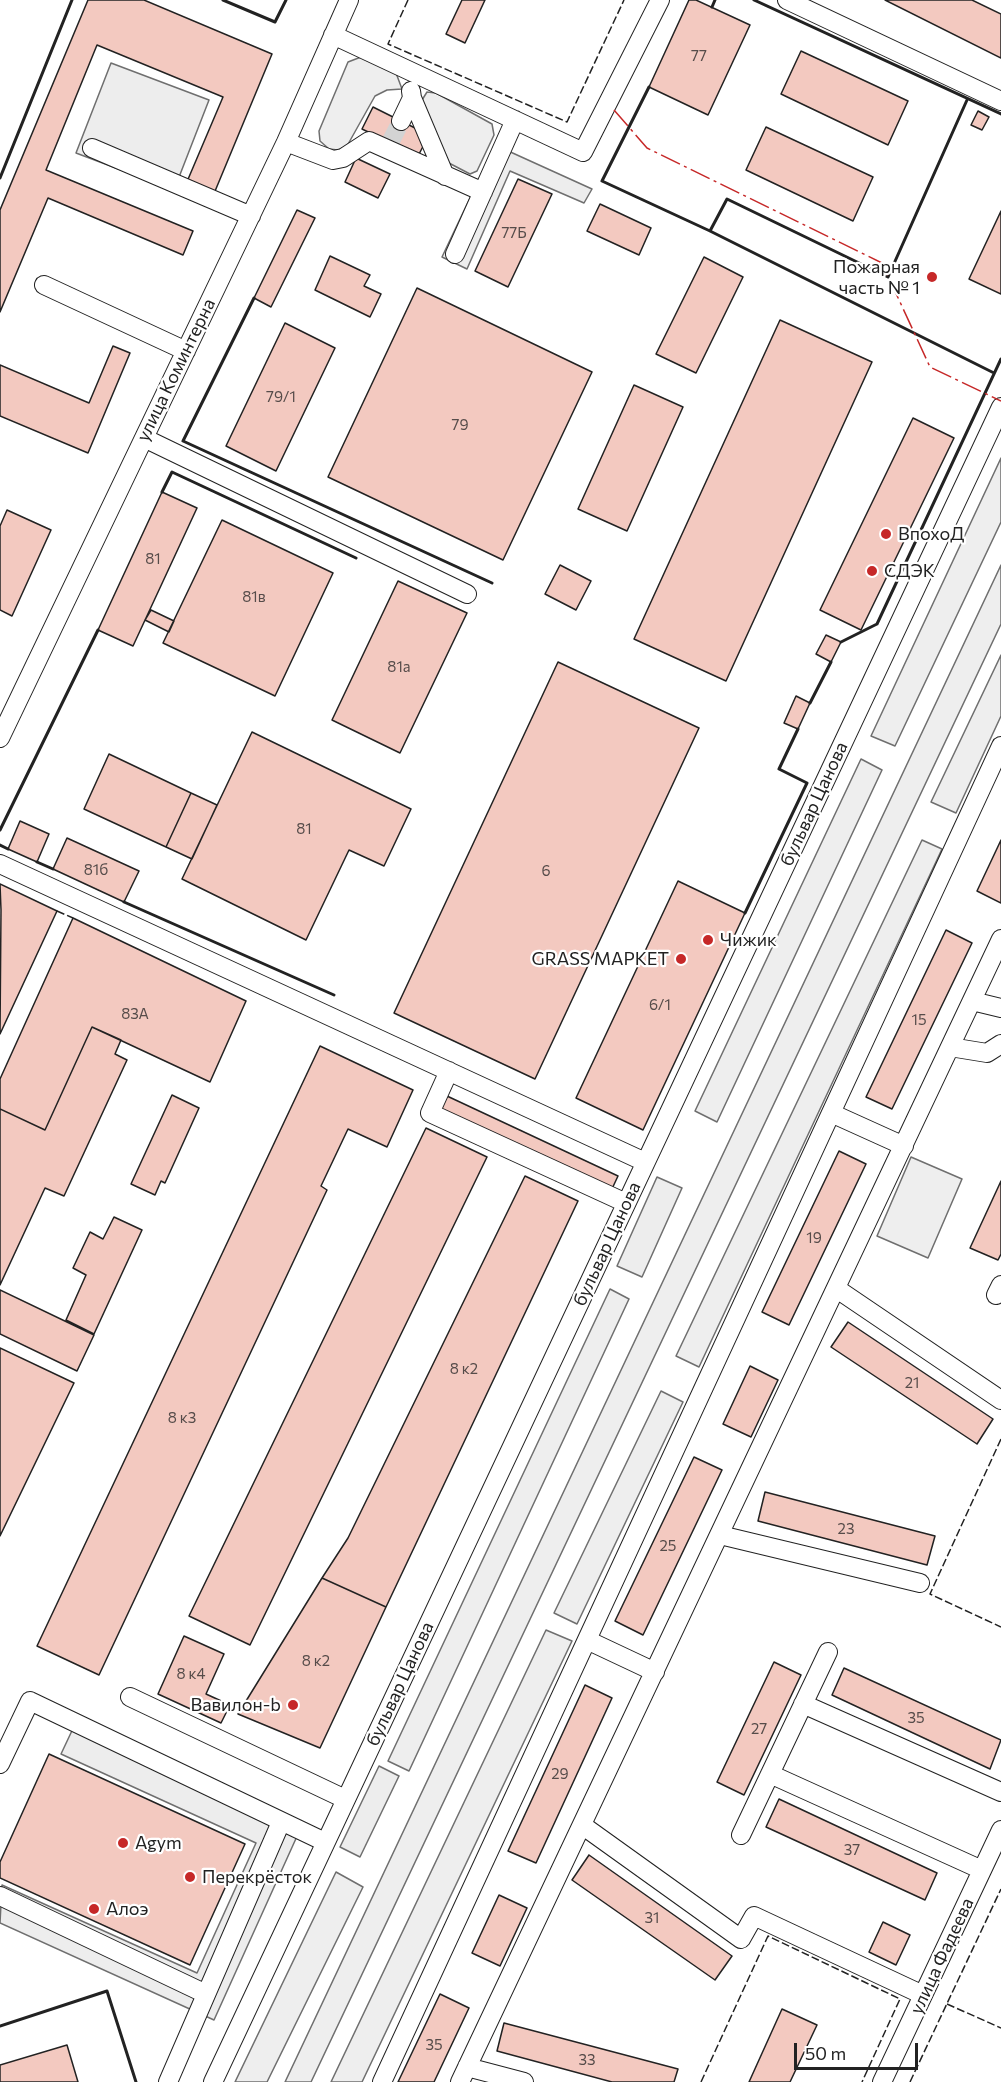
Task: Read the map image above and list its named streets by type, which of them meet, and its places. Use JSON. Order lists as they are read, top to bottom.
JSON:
{
  "streets": {
    "street": ["улица Коминтерна", "бульвар Цанова", "улица Фадеева"]
  },
  "places": [
    "Пожарная часть № 1",
    "ВпохоД",
    "СДЭК",
    "Чижик",
    "GRASS МАРКЕТ",
    "Вавилон-b",
    "Agym",
    "Перекрёсток",
    "Алоэ"
  ],
  "house_numbers": [
    "77",
    "77Б",
    "79/1",
    "79",
    "81",
    "81в",
    "81а",
    "81",
    "81б",
    "6",
    "6/1",
    "83А",
    "15",
    "19",
    "8 к2",
    "21",
    "8 к3",
    "23",
    "25",
    "8 к2",
    "8 к4",
    "35",
    "27",
    "29",
    "37",
    "31",
    "35",
    "33"
  ],
  "scale_bar": "50 m"
}
